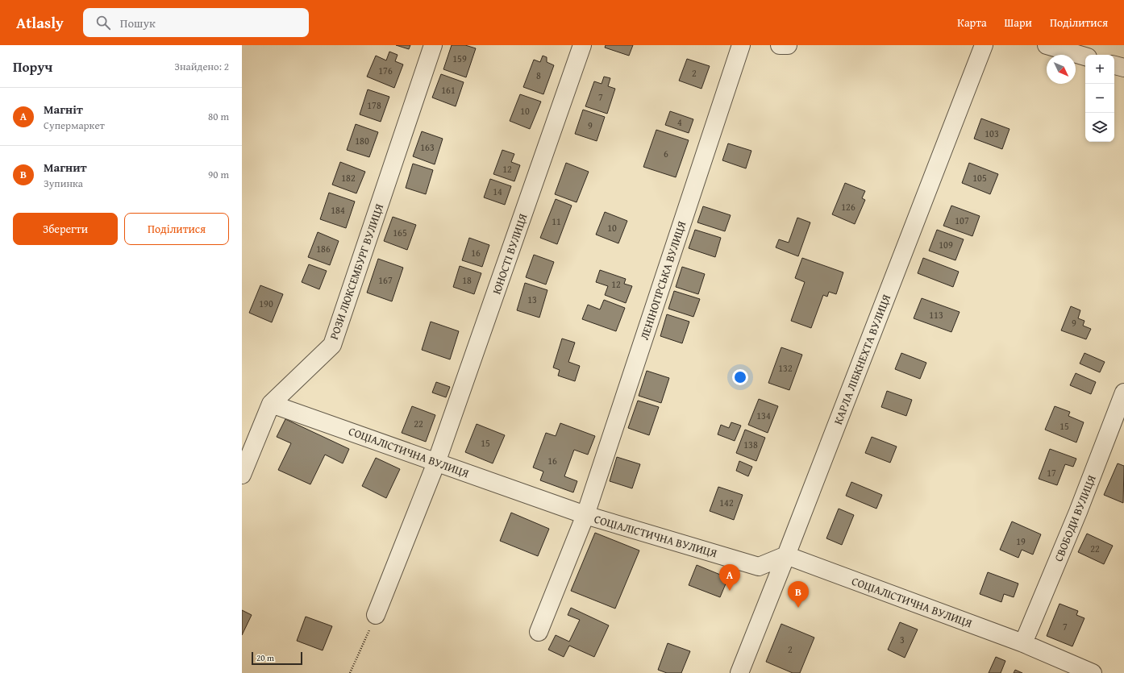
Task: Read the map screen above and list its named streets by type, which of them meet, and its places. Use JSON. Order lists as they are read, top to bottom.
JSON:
{
  "streets": {
    "street": [
      "ЮНОСТІ ВУЛИЦЯ",
      "РОЗИ ЛЮКСЕМБУРГ ВУЛИЦЯ",
      "ЛЕНІНОГІРСЬКА ВУЛИЦЯ",
      "КАРЛА ЛІБКНЕХТА ВУЛИЦЯ",
      "СОЦІАЛІСТИЧНА ВУЛИЦЯ",
      "СВОБОДИ ВУЛИЦЯ"
    ]
  },
  "crossings": [
    ["ЮНОСТІ ВУЛИЦЯ", "СОЦІАЛІСТИЧНА ВУЛИЦЯ"],
    ["РОЗИ ЛЮКСЕМБУРГ ВУЛИЦЯ", "СОЦІАЛІСТИЧНА ВУЛИЦЯ"],
    ["ЛЕНІНОГІРСЬКА ВУЛИЦЯ", "СОЦІАЛІСТИЧНА ВУЛИЦЯ"],
    ["КАРЛА ЛІБКНЕХТА ВУЛИЦЯ", "СОЦІАЛІСТИЧНА ВУЛИЦЯ"],
    ["СОЦІАЛІСТИЧНА ВУЛИЦЯ", "СВОБОДИ ВУЛИЦЯ"]
  ],
  "house_numbers": [
    "159",
    "176",
    "2",
    "8",
    "161",
    "7",
    "178",
    "10",
    "4",
    "9",
    "103",
    "180",
    "163",
    "6",
    "12",
    "182",
    "105",
    "14",
    "126",
    "184",
    "107",
    "11",
    "10",
    "165",
    "109",
    "186",
    "16",
    "167",
    "18",
    "12",
    "13",
    "190",
    "113",
    "9",
    "132",
    "134",
    "22",
    "15",
    "15",
    "138",
    "16",
    "17",
    "142",
    "19",
    "22",
    "7",
    "3",
    "2"
  ],
  "scale_bar": "20 m",
  "north": "bottom right",
  "page": {
    "header": "Atlasly",
    "search": "Пошук",
    "nav": ["Карта", "Шари", "Поділитися"],
    "heading": ["Поруч", "Знайдено: 2"],
    "map_buttons": ["+", "−"],
    "list": [
      {
        "mark": "A",
        "name": "Магніт",
        "note": "Супермаркет",
        "value": "80 m"
      },
      {
        "mark": "B",
        "name": "Магнит",
        "note": "Зупинка",
        "value": "90 m"
      }
    ],
    "buttons": ["Зберегти", "Поділитися"],
    "pins": ["A", "B"],
    "scale": "20 m"
  }
}
